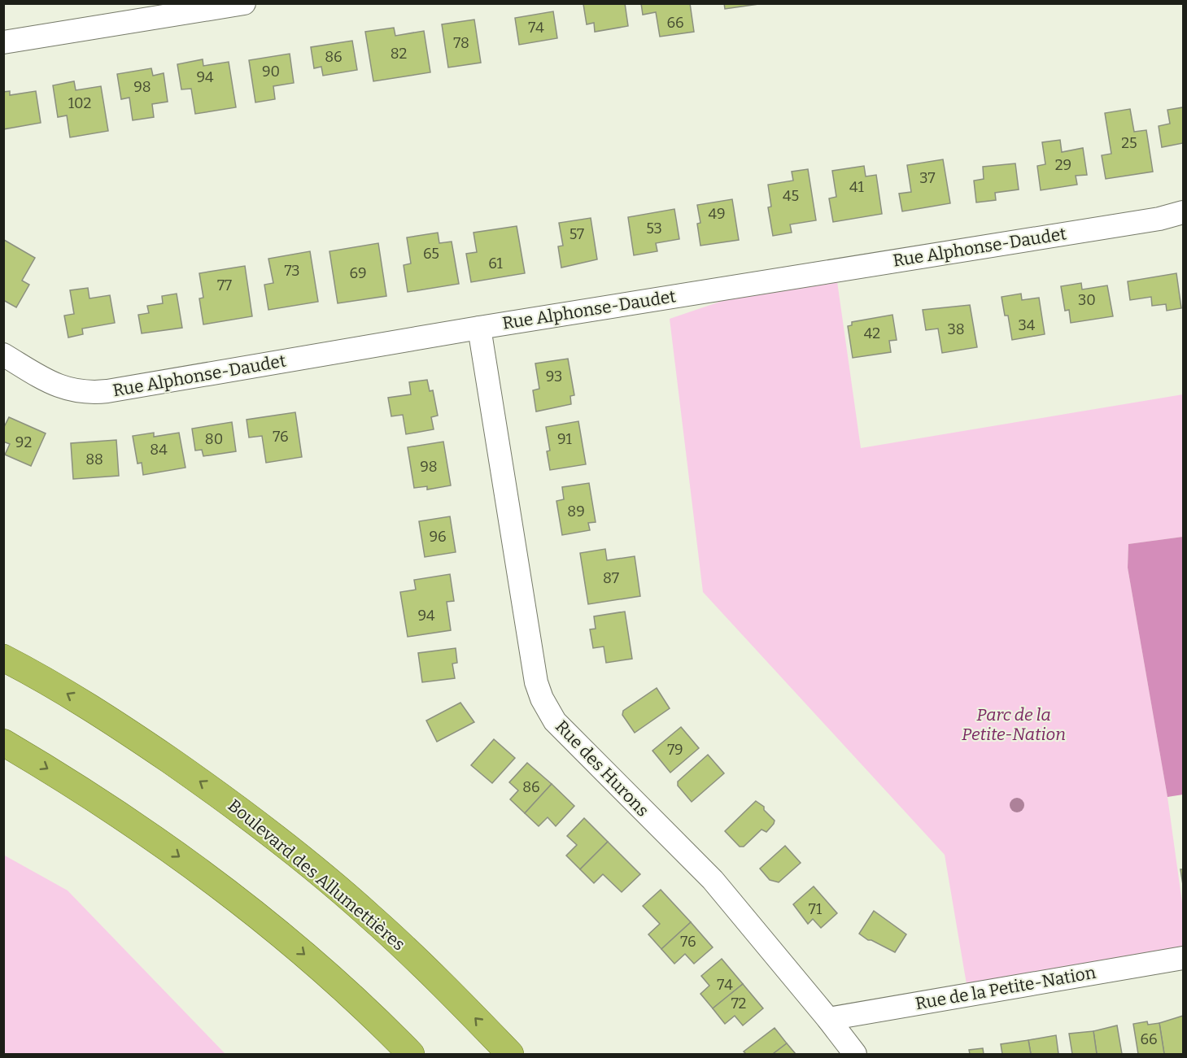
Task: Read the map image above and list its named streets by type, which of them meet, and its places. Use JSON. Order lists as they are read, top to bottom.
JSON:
{
  "streets": {
    "highway": ["Boulevard des Allumettières"],
    "street": ["Rue Alphonse-Daudet", "Rue des Hurons", "Rue de la Petite-Nation"]
  },
  "crossings": [
    ["Rue Alphonse-Daudet", "Rue des Hurons"],
    ["Rue des Hurons", "Rue de la Petite-Nation"]
  ],
  "parks": ["Parc de la Petite-Nation"],
  "house_numbers": [
    "66",
    "74",
    "78",
    "82",
    "86",
    "90",
    "94",
    "98",
    "102",
    "25",
    "29",
    "37",
    "41",
    "45",
    "49",
    "53",
    "57",
    "65",
    "61",
    "73",
    "69",
    "77",
    "30",
    "34",
    "38",
    "42",
    "93",
    "76",
    "80",
    "91",
    "92",
    "84",
    "88",
    "98",
    "89",
    "96",
    "87",
    "94",
    "79",
    "86",
    "71",
    "76",
    "74",
    "72",
    "66"
  ]
}
